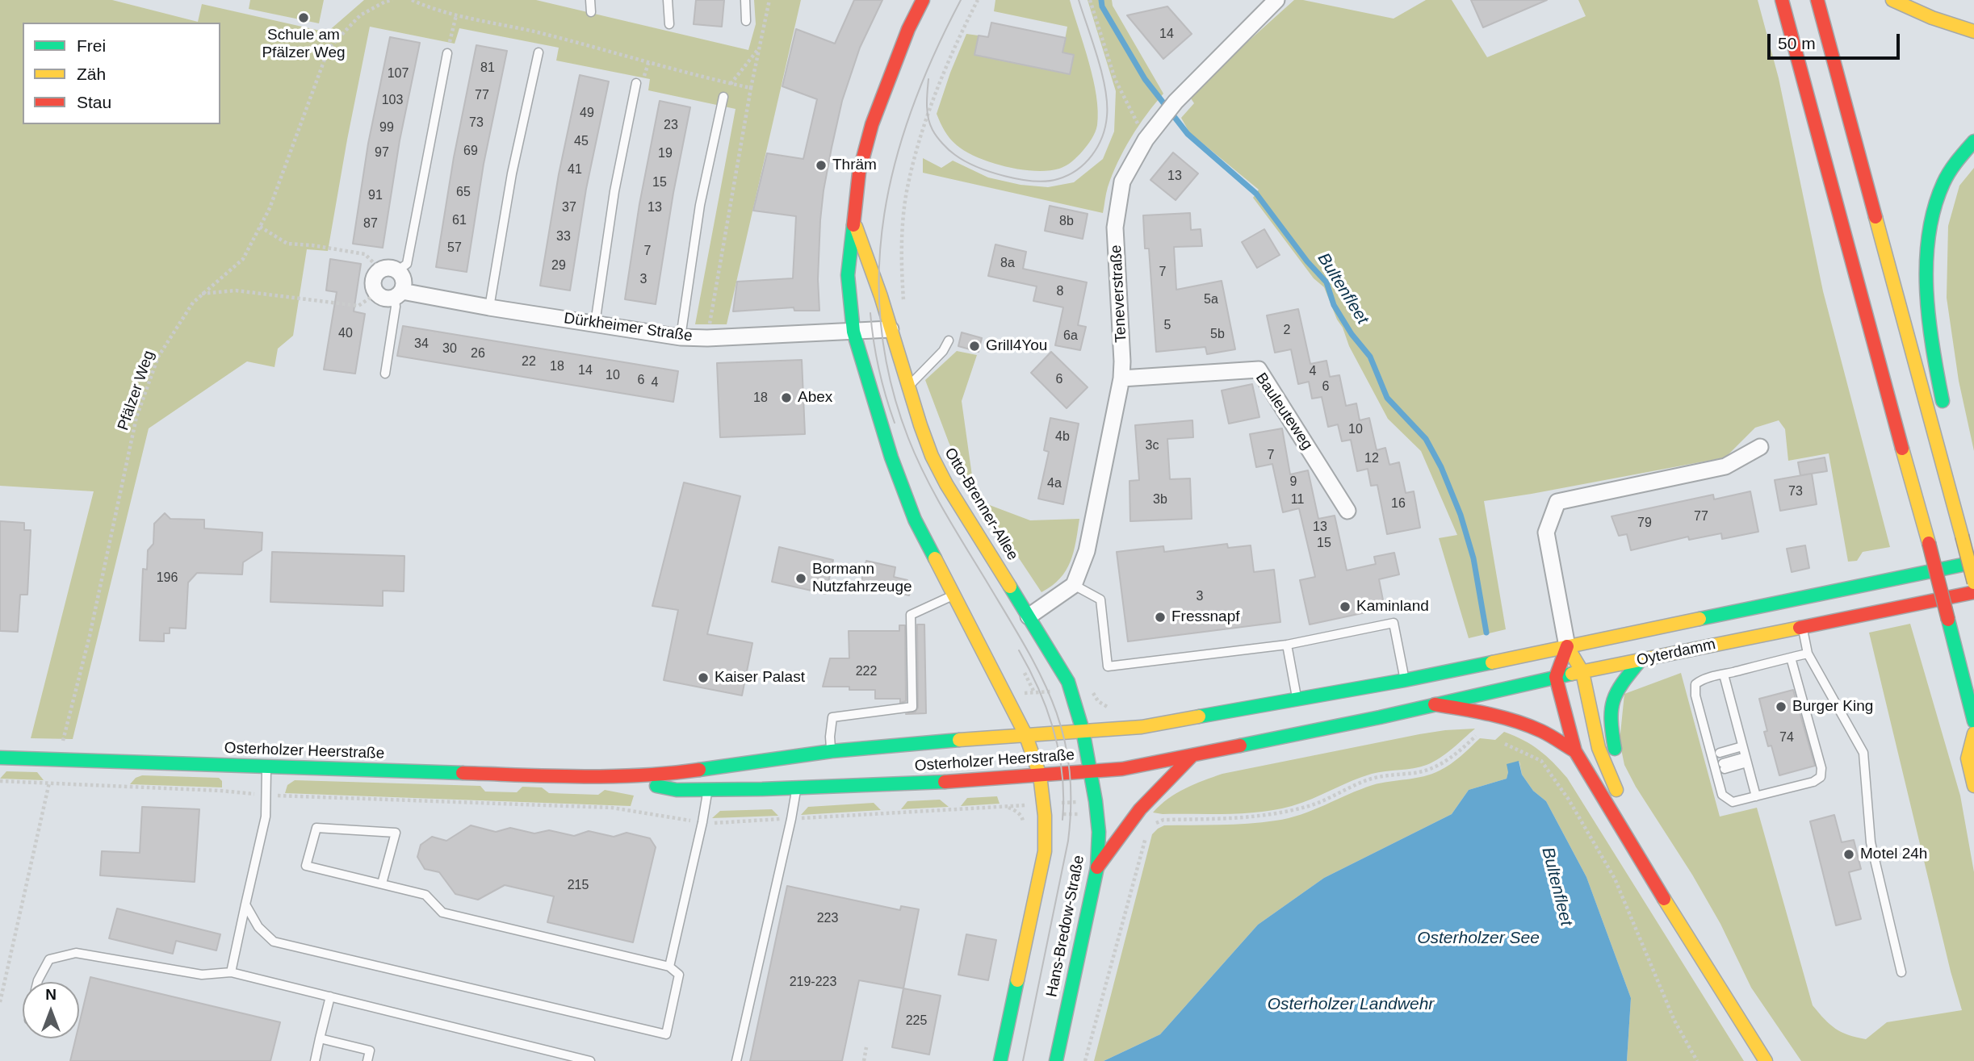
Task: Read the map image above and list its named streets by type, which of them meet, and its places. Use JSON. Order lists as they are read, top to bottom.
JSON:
{
  "streets": {
    "main road": [
      "Otto-Brenner-Allee",
      "Oyterdamm",
      "Osterholzer Heerstraße",
      "Hans-Bredow-Straße"
    ],
    "street": ["Teneverstraße", "Dürkheimer Straße", "Bauleuteweg"],
    "path": ["Pfälzer Weg"]
  },
  "crossings": [
    ["Teneverstraße", "Bauleuteweg"],
    ["Dürkheimer Straße", "Otto-Brenner-Allee"],
    ["Pfälzer Weg", "Osterholzer Heerstraße"],
    ["Otto-Brenner-Allee", "Osterholzer Heerstraße"],
    ["Otto-Brenner-Allee", "Hans-Bredow-Straße"],
    ["Oyterdamm", "Osterholzer Heerstraße"],
    ["Osterholzer Heerstraße", "Hans-Bredow-Straße"]
  ],
  "water": ["Bultenfleet", "Osterholzer See", "Osterholzer Landwehr"],
  "places": [
    "Schule am Pfälzer Weg",
    "Thräm",
    "Grill4You",
    "Abex",
    "Bormann Nutzfahrzeuge",
    "Kaminland",
    "Fressnapf",
    "Kaiser Palast",
    "Burger King",
    "Motel 24h"
  ],
  "house_numbers": [
    "14",
    "81",
    "107",
    "77",
    "103",
    "49",
    "73",
    "23",
    "99",
    "45",
    "69",
    "97",
    "19",
    "41",
    "13",
    "15",
    "65",
    "91",
    "37",
    "13",
    "61",
    "8b",
    "87",
    "33",
    "57",
    "7",
    "8a",
    "29",
    "7",
    "3",
    "8",
    "5a",
    "5",
    "2",
    "40",
    "5b",
    "6a",
    "34",
    "30",
    "26",
    "22",
    "18",
    "14",
    "4",
    "10",
    "6",
    "6",
    "4",
    "6",
    "18",
    "10",
    "4b",
    "3c",
    "7",
    "12",
    "9",
    "4a",
    "73",
    "3b",
    "11",
    "16",
    "77",
    "79",
    "13",
    "15",
    "196",
    "3",
    "222",
    "74",
    "215",
    "223",
    "219-223",
    "225"
  ],
  "legend": ["Frei", "Zäh", "Stau"],
  "scale_bar": "50 m",
  "north": "top"
}
